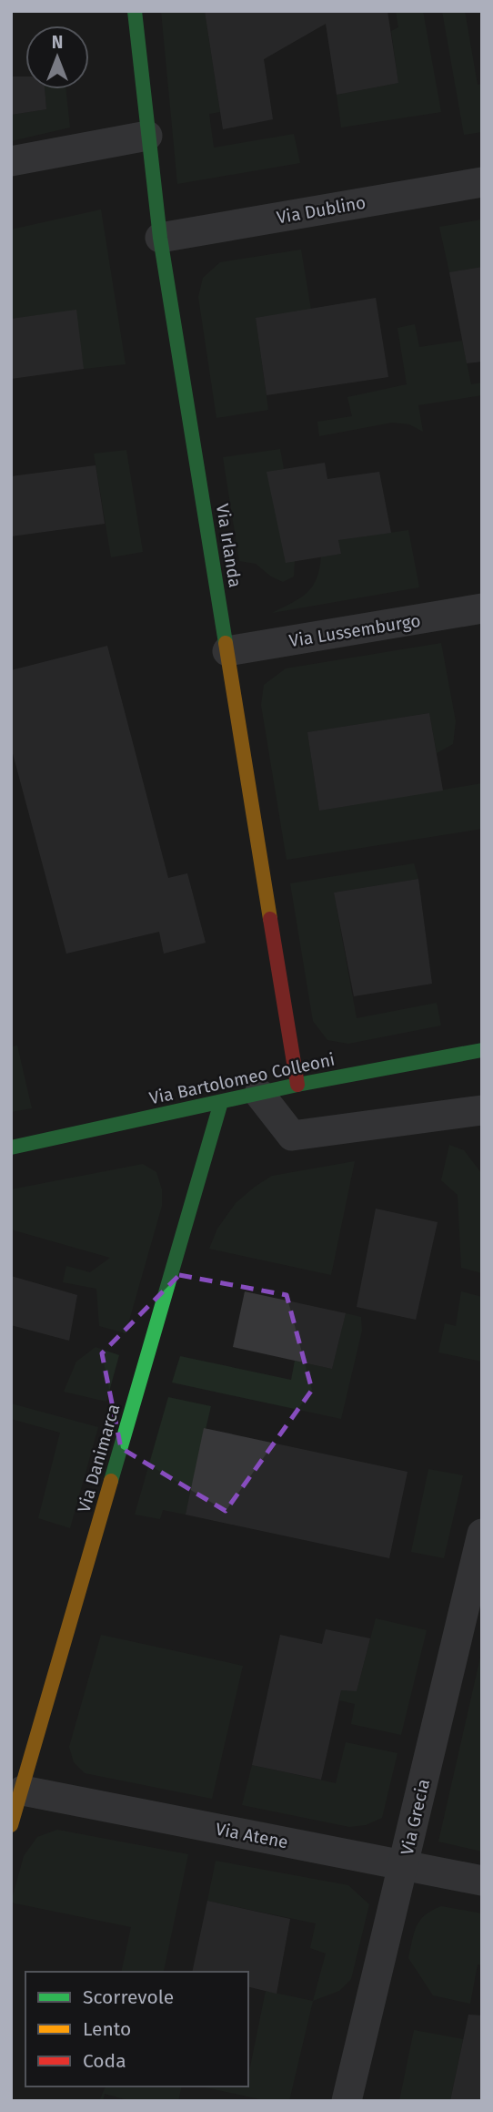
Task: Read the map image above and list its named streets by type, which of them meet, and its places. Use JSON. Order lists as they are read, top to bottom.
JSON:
{
  "streets": {
    "street": [
      "Via Dublino",
      "Via Irlanda",
      "Via Lussemburgo",
      "Via Bartolomeo Colleoni",
      "Via Danimarca",
      "Via Grecia",
      "Via Atene"
    ]
  },
  "crossings": [
    ["Via Dublino", "Via Irlanda"],
    ["Via Irlanda", "Via Lussemburgo"],
    ["Via Irlanda", "Via Bartolomeo Colleoni"],
    ["Via Bartolomeo Colleoni", "Via Danimarca"],
    ["Via Danimarca", "Via Atene"],
    ["Via Grecia", "Via Atene"]
  ],
  "legend": ["Scorrevole", "Lento", "Coda"],
  "north": "top"
}
